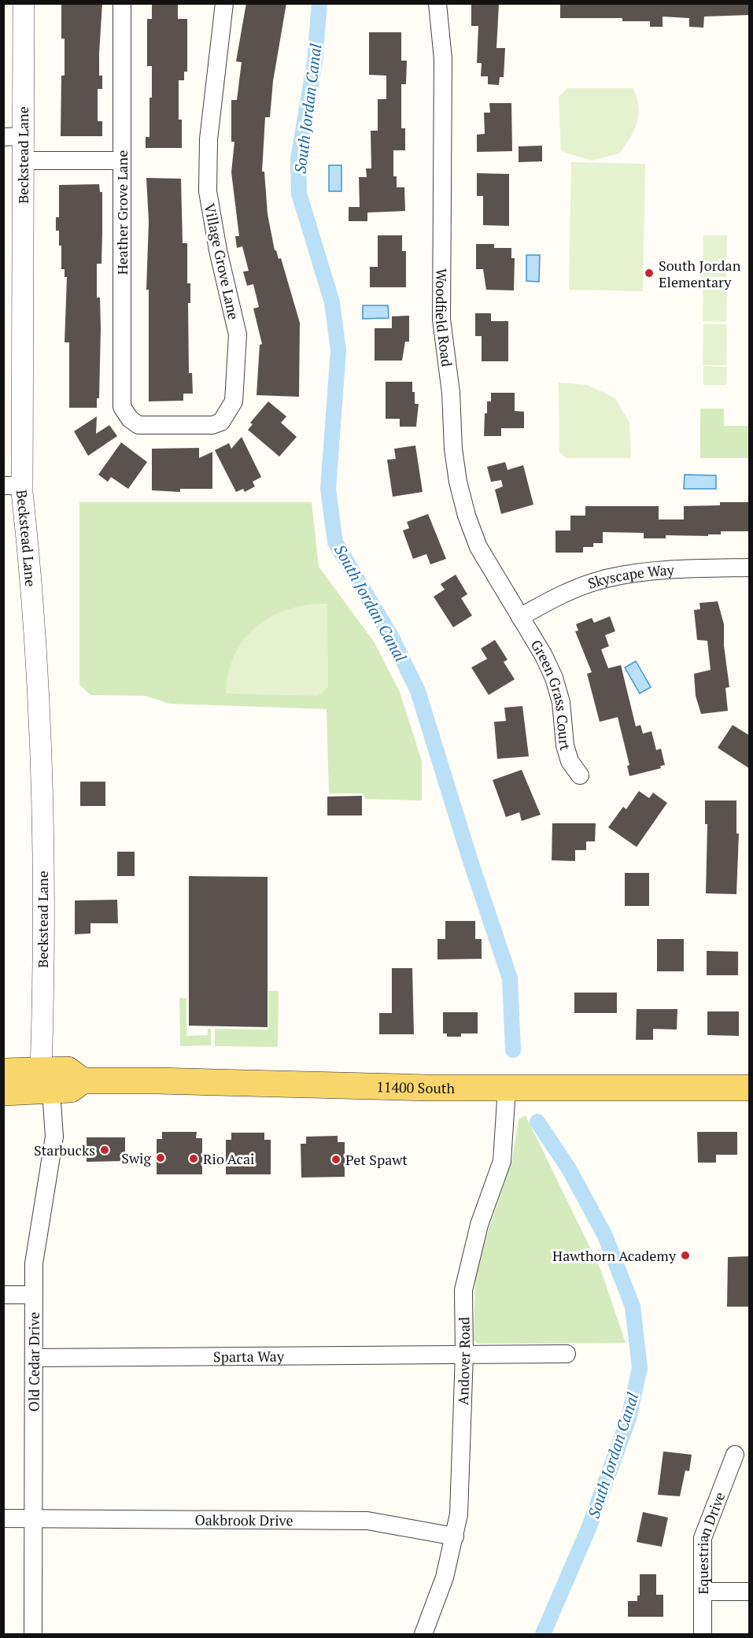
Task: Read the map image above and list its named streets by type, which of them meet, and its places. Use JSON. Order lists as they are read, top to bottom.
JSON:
{
  "streets": {
    "main road": ["11400 South"],
    "street": [
      "Beckstead Lane",
      "Heather Grove Lane",
      "Village Grove Lane",
      "Woodfield Road",
      "Skyscape Way",
      "Green Grass Court",
      "Sparta Way",
      "Andover Road",
      "Old Cedar Drive",
      "Oakbrook Drive",
      "Equestrian Drive"
    ]
  },
  "crossings": [
    ["Beckstead Lane", "11400 South"],
    ["Beckstead Lane", "Old Cedar Drive"],
    ["Heather Grove Lane", "Village Grove Lane"],
    ["Woodfield Road", "Skyscape Way"],
    ["Woodfield Road", "Green Grass Court"],
    ["Skyscape Way", "Green Grass Court"],
    ["11400 South", "Andover Road"],
    ["11400 South", "Old Cedar Drive"],
    ["Sparta Way", "Andover Road"],
    ["Sparta Way", "Old Cedar Drive"],
    ["Andover Road", "Oakbrook Drive"],
    ["Old Cedar Drive", "Oakbrook Drive"]
  ],
  "water": ["South Jordan Canal"],
  "places": [
    "South Jordan Elementary",
    "Starbucks",
    "Swig",
    "Rio Acai",
    "Pet Spawt",
    "Hawthorn Academy"
  ]
}
